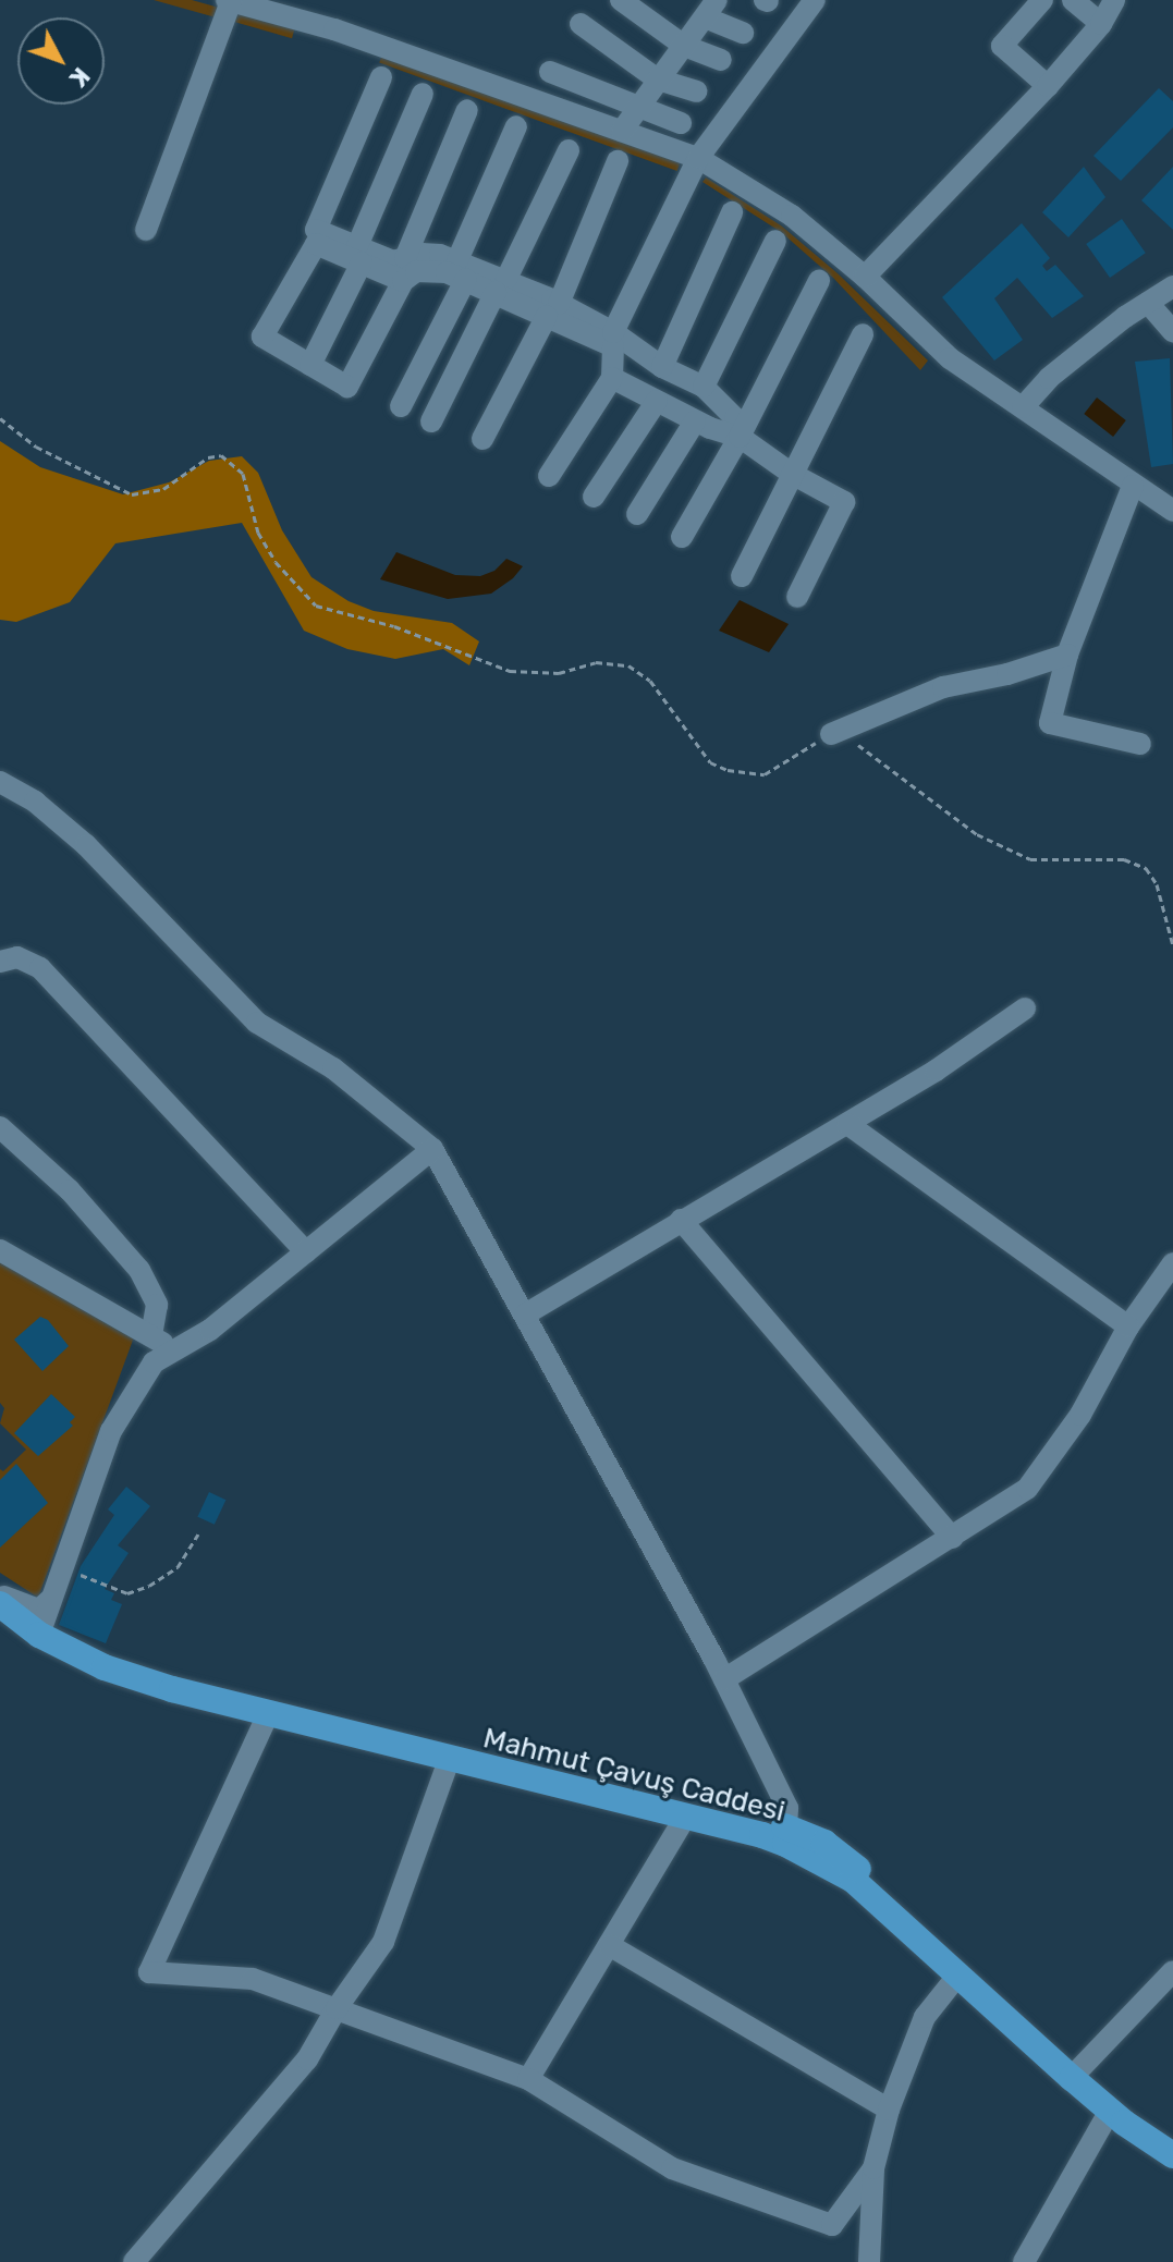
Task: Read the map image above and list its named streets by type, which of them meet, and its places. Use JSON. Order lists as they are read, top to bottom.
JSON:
{
  "streets": {
    "main road": ["Mahmut Çavuş Caddesi"]
  },
  "north": "bottom right"
}
